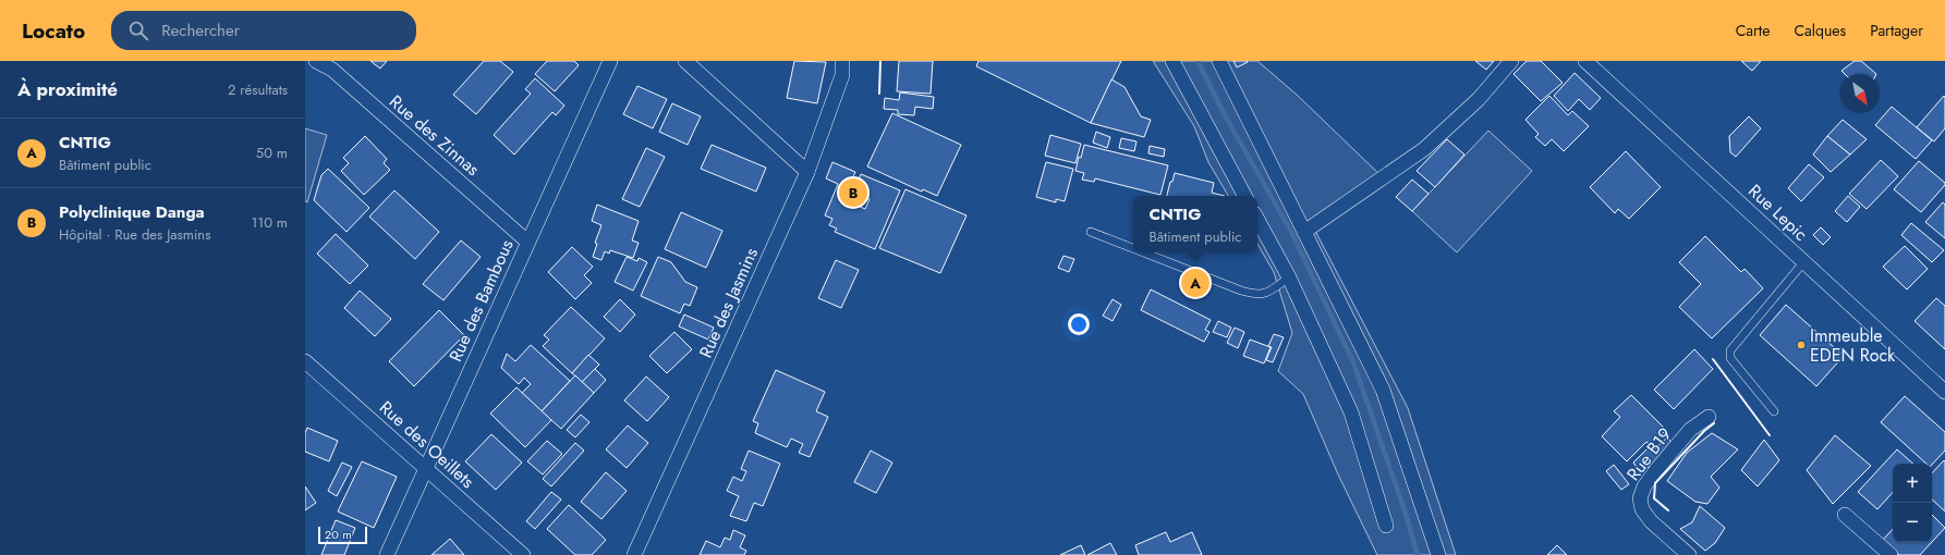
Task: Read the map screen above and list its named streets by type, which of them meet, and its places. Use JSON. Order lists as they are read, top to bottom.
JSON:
{
  "streets": {
    "street": [
      "Rue des Zinnas",
      "Rue Lepic",
      "Rue des Bambous",
      "Rue des Jasmins",
      "Rue des Oeillets",
      "Rue B19"
    ]
  },
  "crossings": [
    ["Rue des Zinnas", "Rue des Bambous"],
    ["Rue des Bambous", "Rue des Oeillets"]
  ],
  "places": ["Immeuble EDEN Rock"],
  "scale_bar": "20 m",
  "north": "bottom right",
  "page": {
    "header": "Locato",
    "search": "Rechercher",
    "nav": ["Carte", "Calques", "Partager"],
    "heading": ["À proximité", "2 résultats"],
    "list": [
      {
        "mark": "A",
        "name": "CNTIG",
        "note": "Bâtiment public",
        "value": "50 m"
      },
      {
        "mark": "B",
        "name": "Polyclinique Danga",
        "note": "Hôpital · Rue des Jasmins",
        "value": "110 m"
      }
    ],
    "pins": ["B", "A"],
    "popup": ["CNTIG", "Bâtiment public"],
    "map_buttons": ["+", "−"],
    "scale": "20 m"
  }
}
